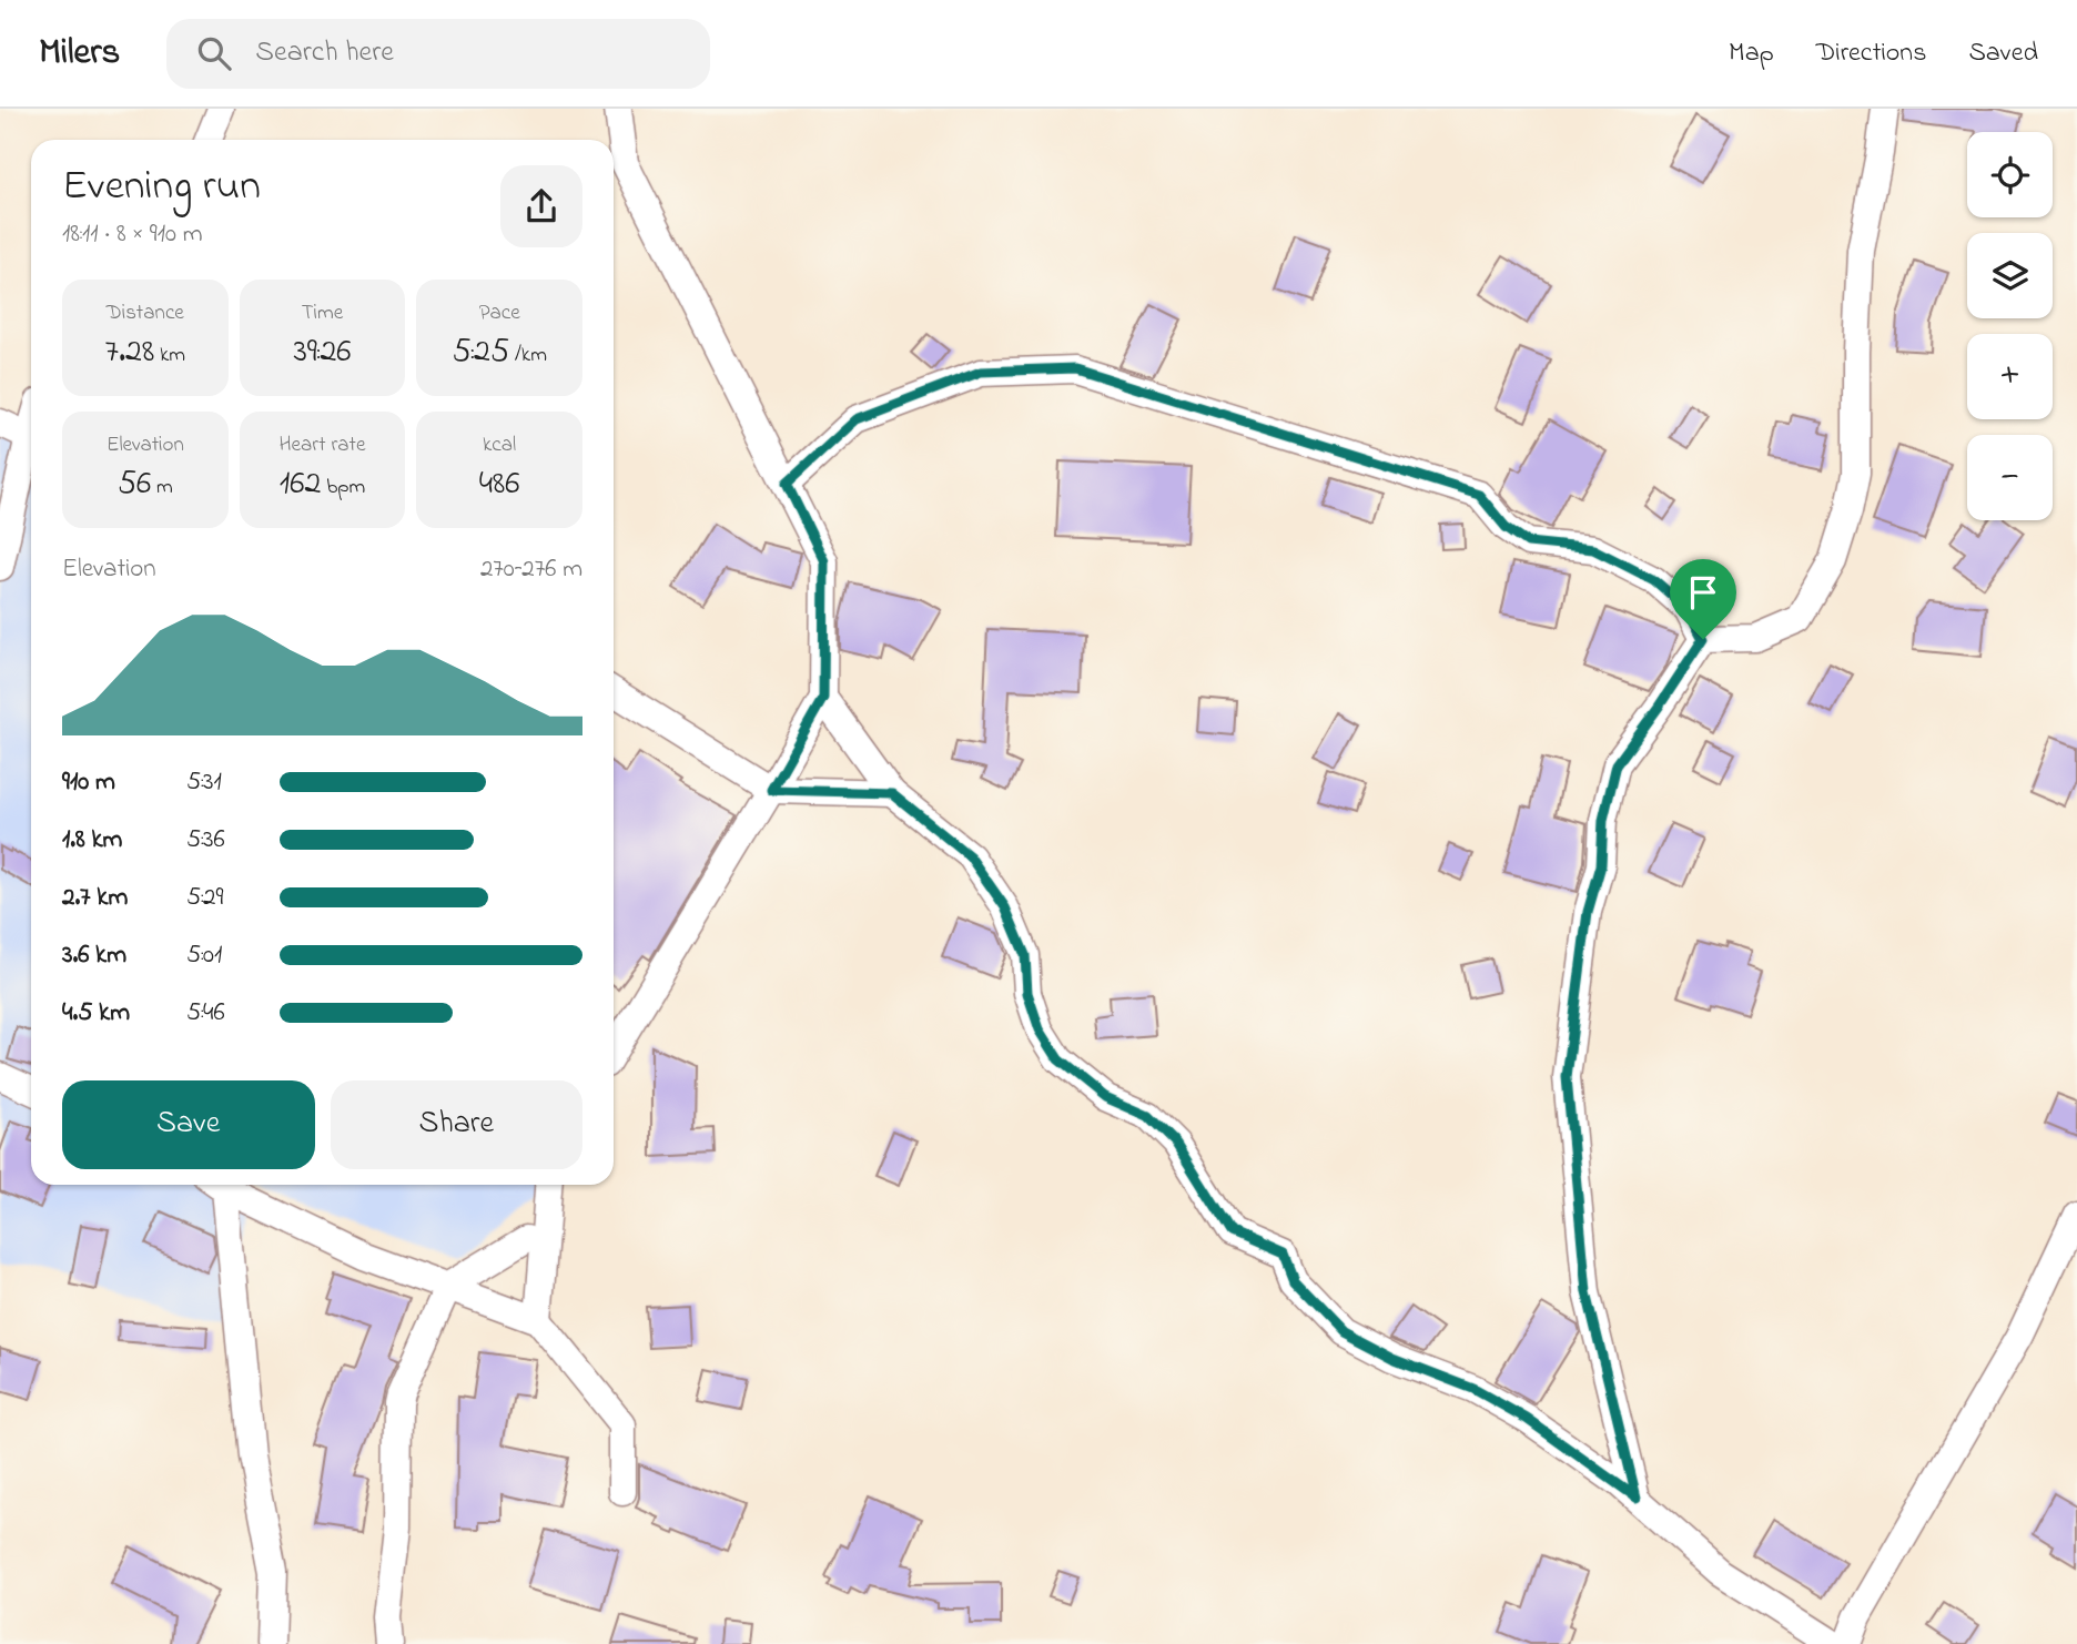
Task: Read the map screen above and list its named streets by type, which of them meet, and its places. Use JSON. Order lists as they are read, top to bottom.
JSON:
{
  "page": {
    "header": "Milers",
    "search": "Search here",
    "nav": ["Map", "Directions", "Saved"],
    "map_buttons": ["+", "−"],
    "heading": ["Evening run", "18:11 · 8 × 910 m"],
    "stats": [
      ["Distance", "7.28 km"],
      ["Time", "39:26"],
      ["Pace", "5:25 /km"],
      ["Elevation", "56 m"],
      ["Heart rate", "162 bpm"],
      ["kcal", "486"]
    ],
    "chart": ["Elevation", "270–276 m"],
    "list": [
      {
        "name": "910 m",
        "note": "5:31"
      },
      {
        "name": "1.8 km",
        "note": "5:36"
      },
      {
        "name": "2.7 km",
        "note": "5:29"
      },
      {
        "name": "3.6 km",
        "note": "5:01"
      },
      {
        "name": "4.5 km",
        "note": "5:46"
      }
    ],
    "buttons": ["Save", "Share"]
  }
}
